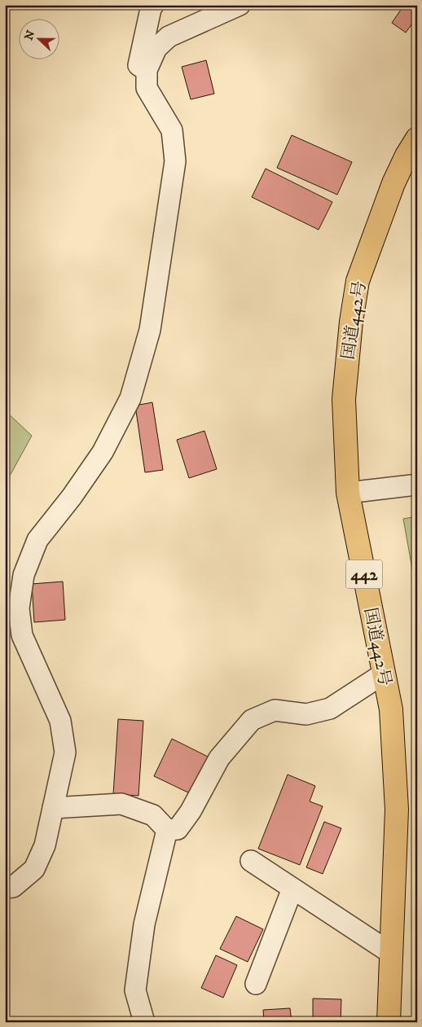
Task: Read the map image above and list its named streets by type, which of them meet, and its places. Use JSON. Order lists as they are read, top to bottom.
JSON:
{
  "streets": {
    "highway": ["国道442号", "442"]
  },
  "north": "left"
}
